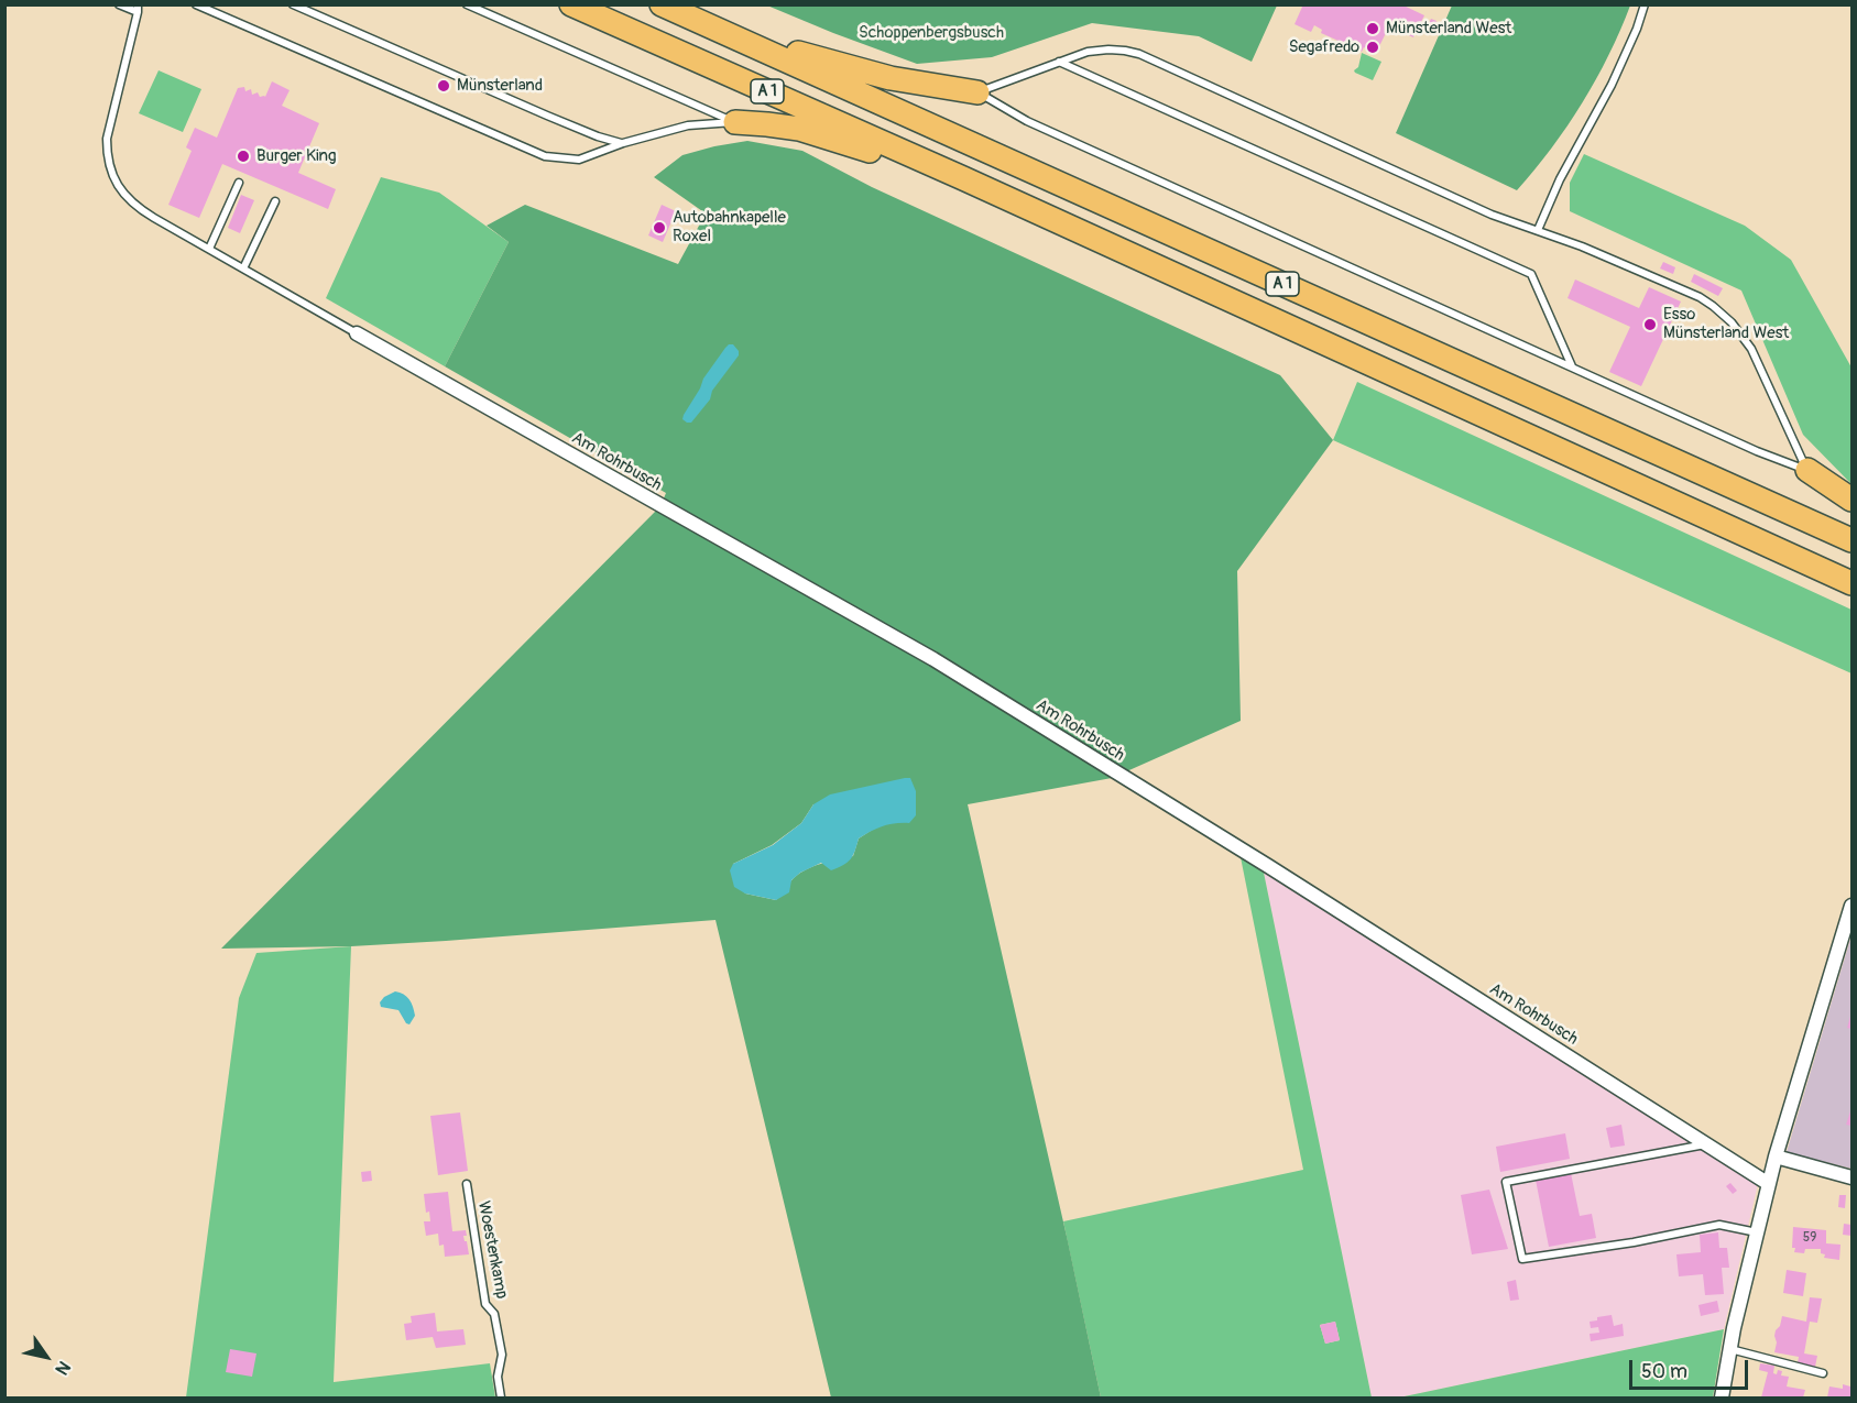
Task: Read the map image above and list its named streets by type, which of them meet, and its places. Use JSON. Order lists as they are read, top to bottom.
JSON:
{
  "streets": {
    "highway": ["A 1"],
    "street": ["Am Rohrbusch"],
    "lane": ["Woestenkamp"]
  },
  "parks": ["Schoppenbergsbusch"],
  "places": [
    "Münsterland West",
    "Segafredo",
    "Münsterland",
    "Burger King",
    "Autobahnkapelle Roxel",
    "Esso Münsterland West"
  ],
  "house_numbers": ["59"],
  "scale_bar": "50 m",
  "north": "bottom right"
}
